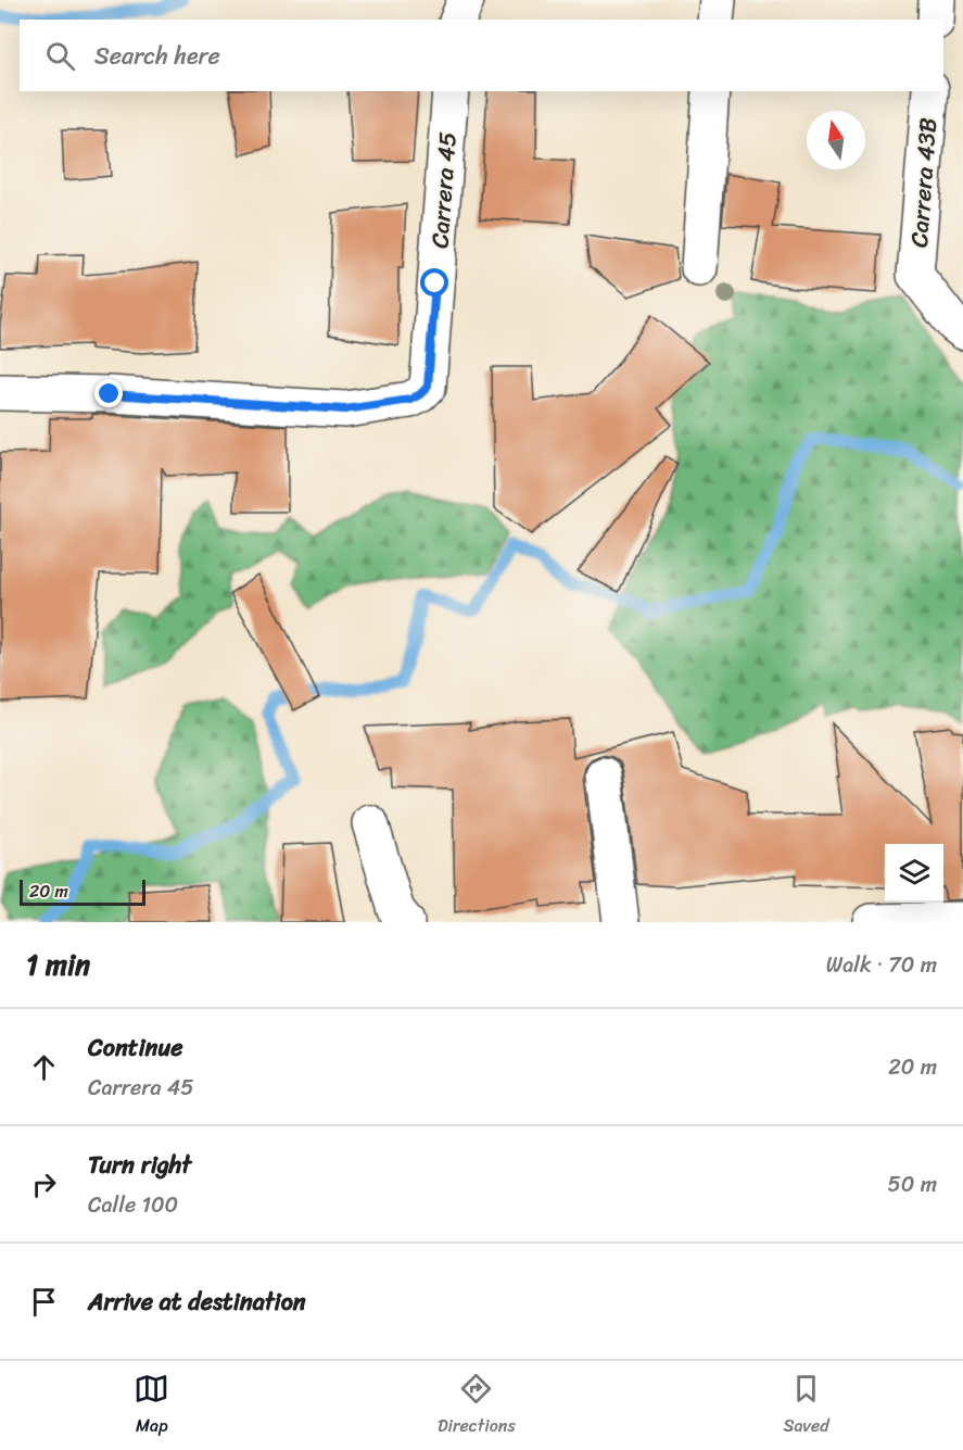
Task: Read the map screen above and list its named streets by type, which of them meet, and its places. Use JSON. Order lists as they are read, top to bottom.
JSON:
{
  "streets": {
    "street": ["Carrera 43B", "Carrera 45"]
  },
  "scale_bar": "20 m",
  "north": "top",
  "page": {
    "search": "Search here",
    "scale": "20 m",
    "heading": ["1 min", "Walk · 70 m"],
    "list": [
      ["Continue", "Carrera 45", "20 m"],
      ["Turn right", "Calle 100", "50 m"],
      "Arrive at destination"
    ],
    "nav": ["Map", "Directions", "Saved"]
  }
}
